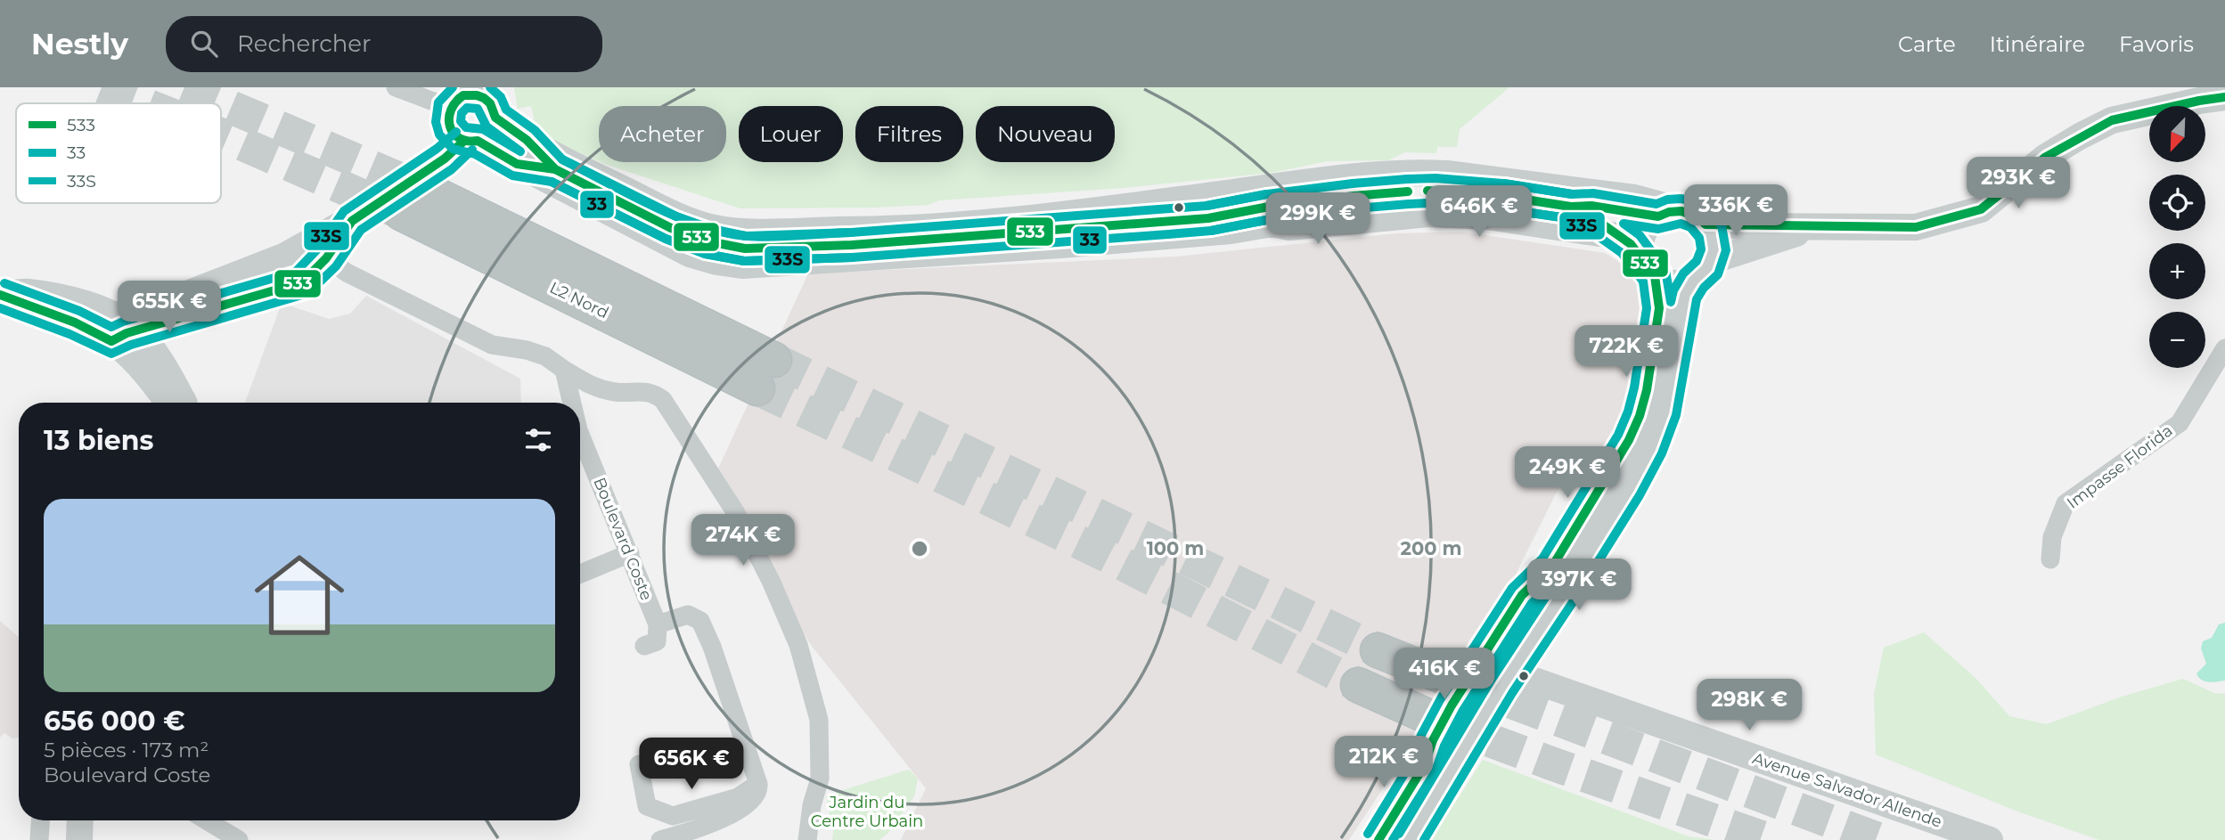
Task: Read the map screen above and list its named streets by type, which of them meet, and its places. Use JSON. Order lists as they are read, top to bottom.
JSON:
{
  "streets": {
    "highway": ["L2 Nord"],
    "street": ["Impasse Florida", "Boulevard Coste", "Avenue Salvador Allende"]
  },
  "parks": ["Jardin du Centre Urbain"],
  "lines": ["transit line 33", "transit line 533", "transit line 33S"],
  "legend": ["533", "33", "33S"],
  "north": "bottom left",
  "page": {
    "header": "Nestly",
    "search": "Rechercher",
    "nav": ["Carte", "Itinéraire", "Favoris"],
    "map_buttons": ["+", "−"],
    "chip": [
      "Acheter",
      "Louer",
      "Filtres",
      "Nouveau"
    ],
    "price": [
      "293K €",
      "336K €",
      "646K €",
      "299K €",
      "655K €",
      "722K €",
      "249K €",
      "274K €",
      "397K €",
      "416K €",
      "298K €",
      "212K €",
      "656K €"
    ],
    "heading": "13 biens",
    "list": [
      {
        "name": "656 000 €",
        "note": "5 pièces · 173 m² · Boulevard Coste"
      }
    ]
  },
  "rings": ["100 m", "200 m"]
}
